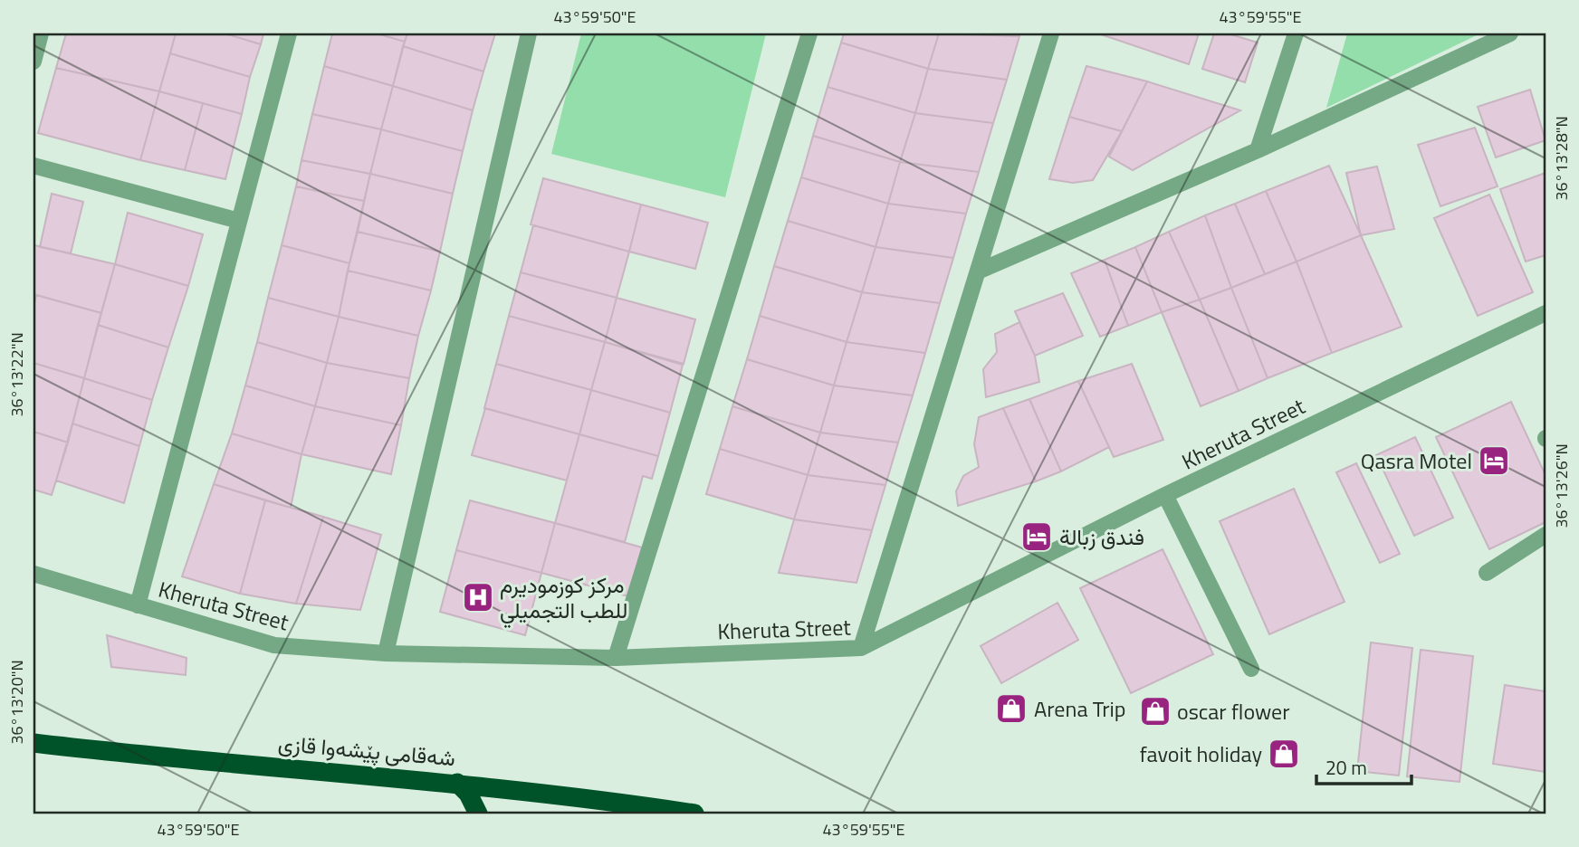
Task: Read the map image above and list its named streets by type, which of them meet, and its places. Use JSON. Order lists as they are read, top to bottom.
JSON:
{
  "streets": {
    "highway": ["شەقامی پێشەوا قازی"],
    "street": ["Kheruta Street"]
  },
  "places": {
    "hotel": ["Qasra Motel", "فندق زبالة"],
    "hospital": ["مركز كوزموديرم للطب التجميلي"],
    "shop": ["Arena Trip", "oscar flower", "favoit holiday"]
  },
  "scale_bar": "20 m",
  "coordinates": [
    "43°59'50\"E",
    "43°59'55\"E",
    "36°13'28\"N",
    "36°13'22\"N",
    "36°13'26\"N",
    "36°13'20\"N"
  ]
}
